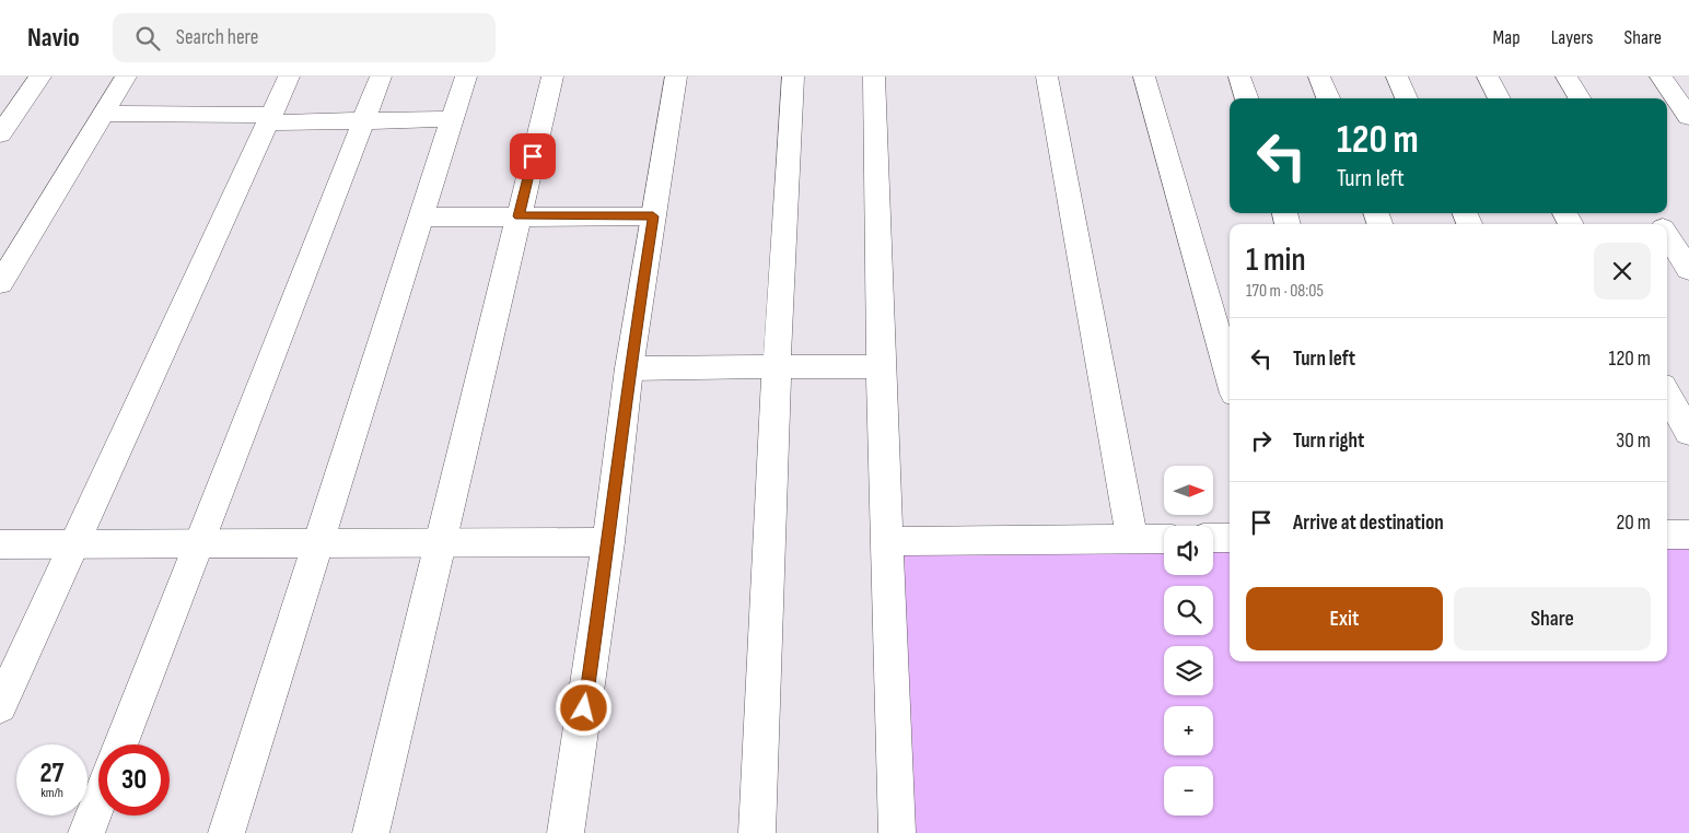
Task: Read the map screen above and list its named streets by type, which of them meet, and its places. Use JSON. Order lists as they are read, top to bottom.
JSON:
{
  "north": "right",
  "page": {
    "header": "Navio",
    "search": "Search here",
    "nav": ["Map", "Layers", "Share"],
    "turn": ["120 m", "Turn left"],
    "heading": ["1 min", "170 m · 08:05"],
    "list": [
      {
        "name": "Turn left",
        "value": "120 m"
      },
      {
        "name": "Turn right",
        "value": "30 m"
      },
      {
        "name": "Arrive at destination",
        "value": "20 m"
      }
    ],
    "map_buttons": ["+", "−"],
    "buttons": ["Exit", "Share"],
    "speed": "27 km/h",
    "limit": "30"
  }
}
